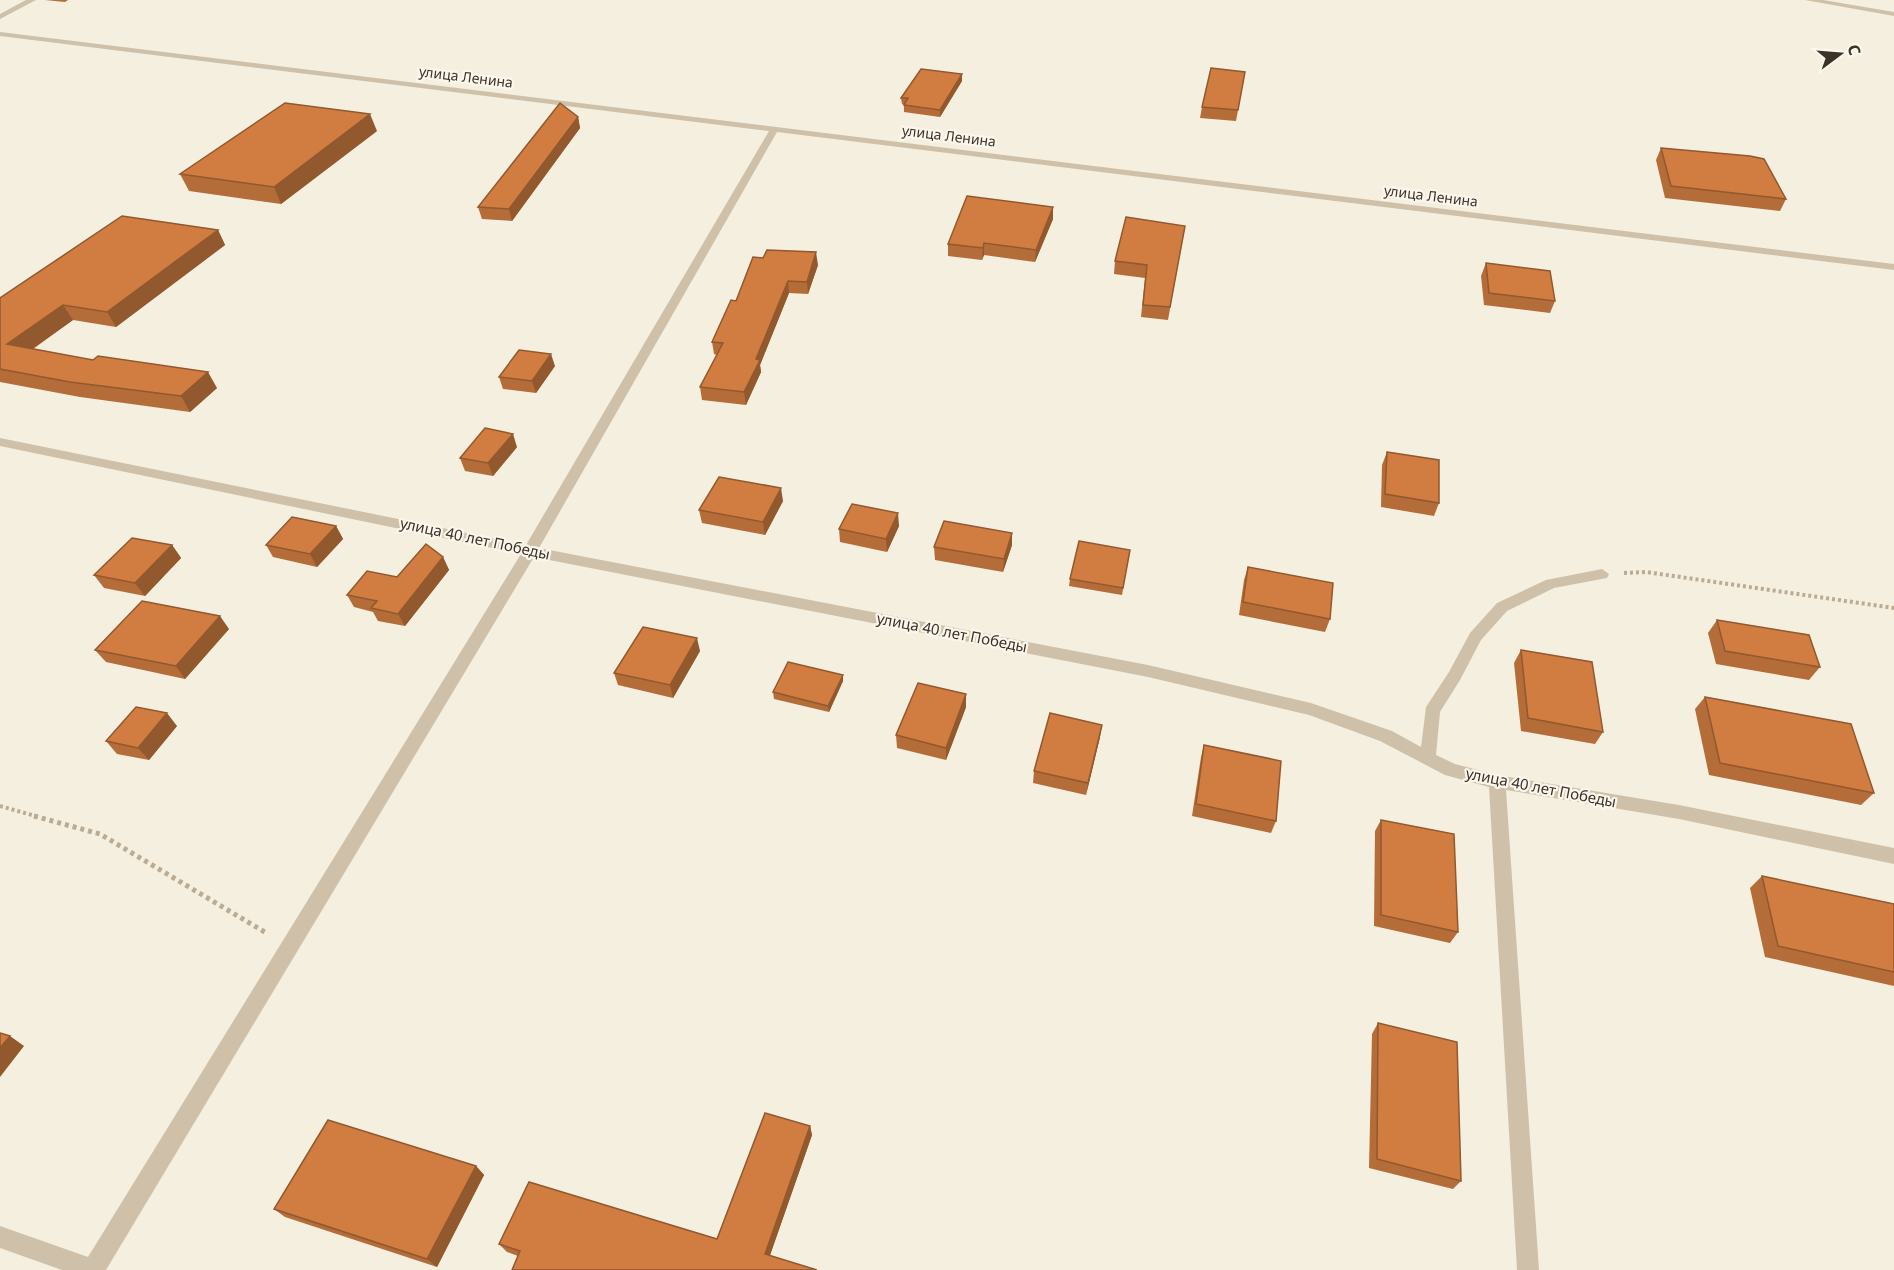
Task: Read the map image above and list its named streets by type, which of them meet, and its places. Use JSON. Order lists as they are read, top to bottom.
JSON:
{
  "streets": {
    "street": ["улица Ленина", "улица 40 лет Победы"]
  },
  "north": "right"
}
